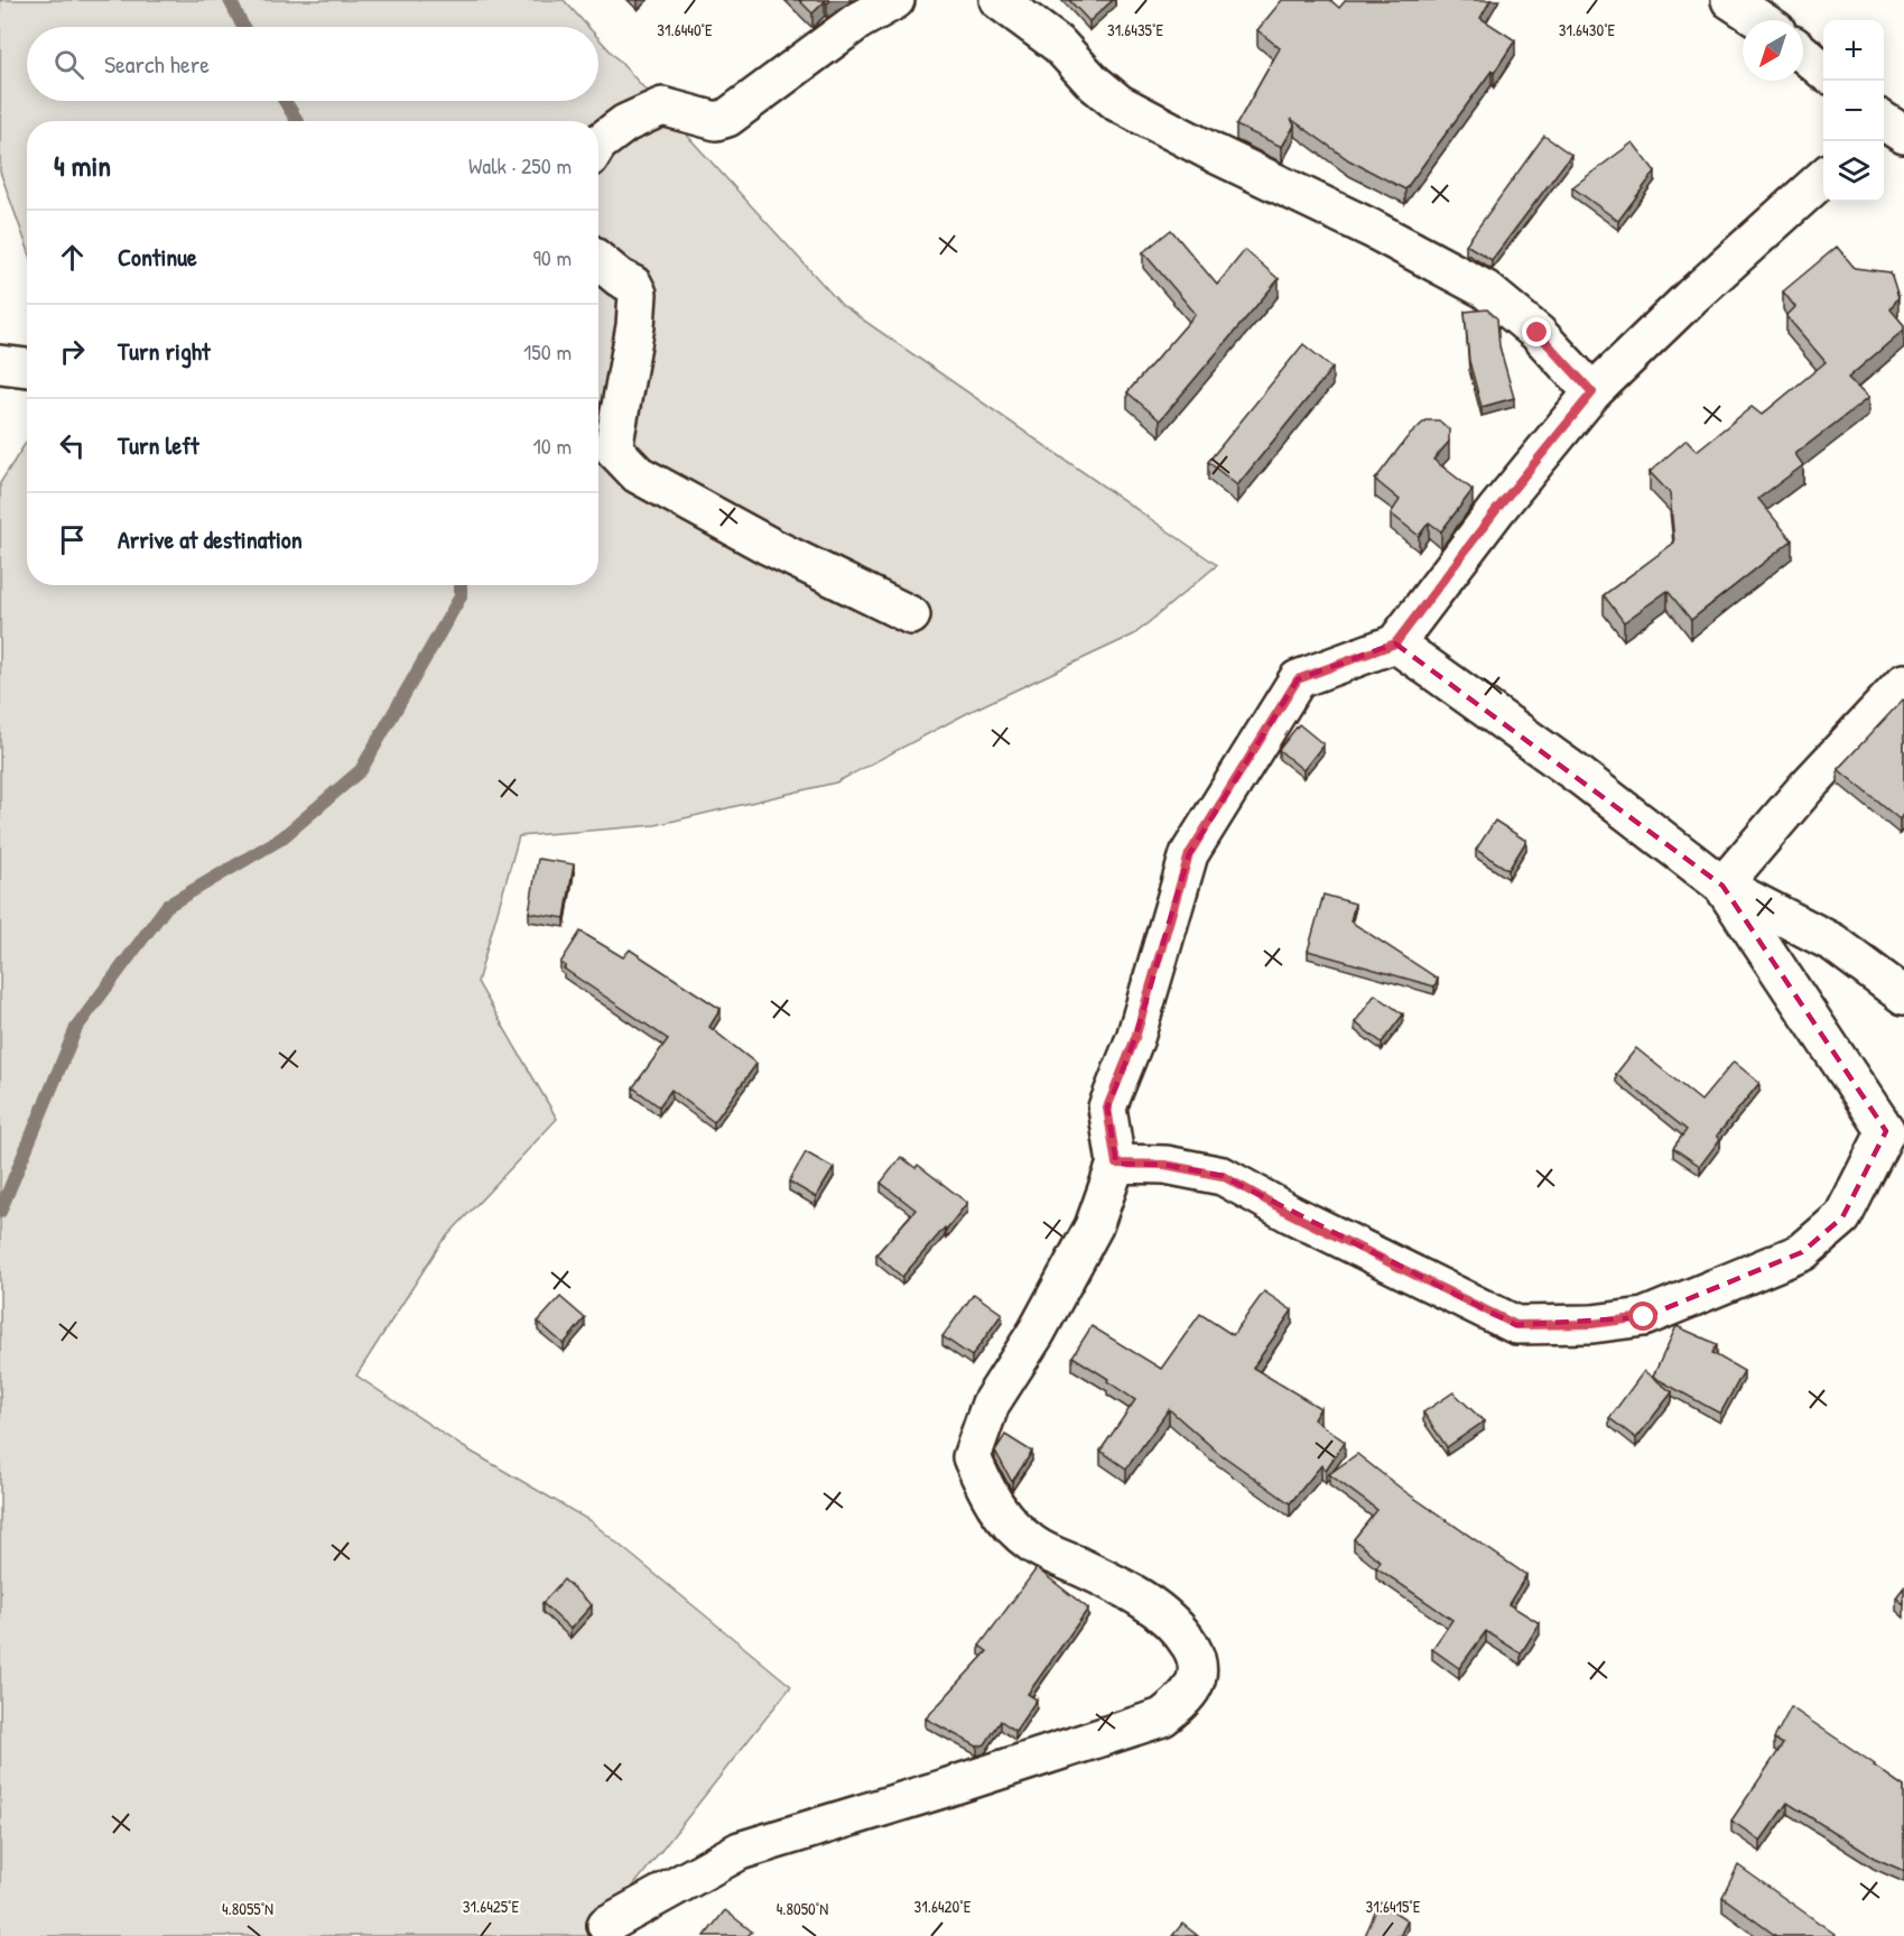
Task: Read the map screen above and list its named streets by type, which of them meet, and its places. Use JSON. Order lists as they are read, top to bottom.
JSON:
{
  "north": "bottom left",
  "page": {
    "map_buttons": ["+", "−"],
    "search": "Search here",
    "heading": ["4 min", "Walk · 250 m"],
    "list": [
      ["Continue", "90 m"],
      ["Turn right", "150 m"],
      ["Turn left", "10 m"],
      "Arrive at destination"
    ]
  },
  "coordinates": [
    "31.6440°E",
    "31.6435°E",
    "31.6430°E",
    "31.6425°E",
    "31.6420°E",
    "31.6415°E",
    "4.8055°N",
    "4.8050°N"
  ]
}
